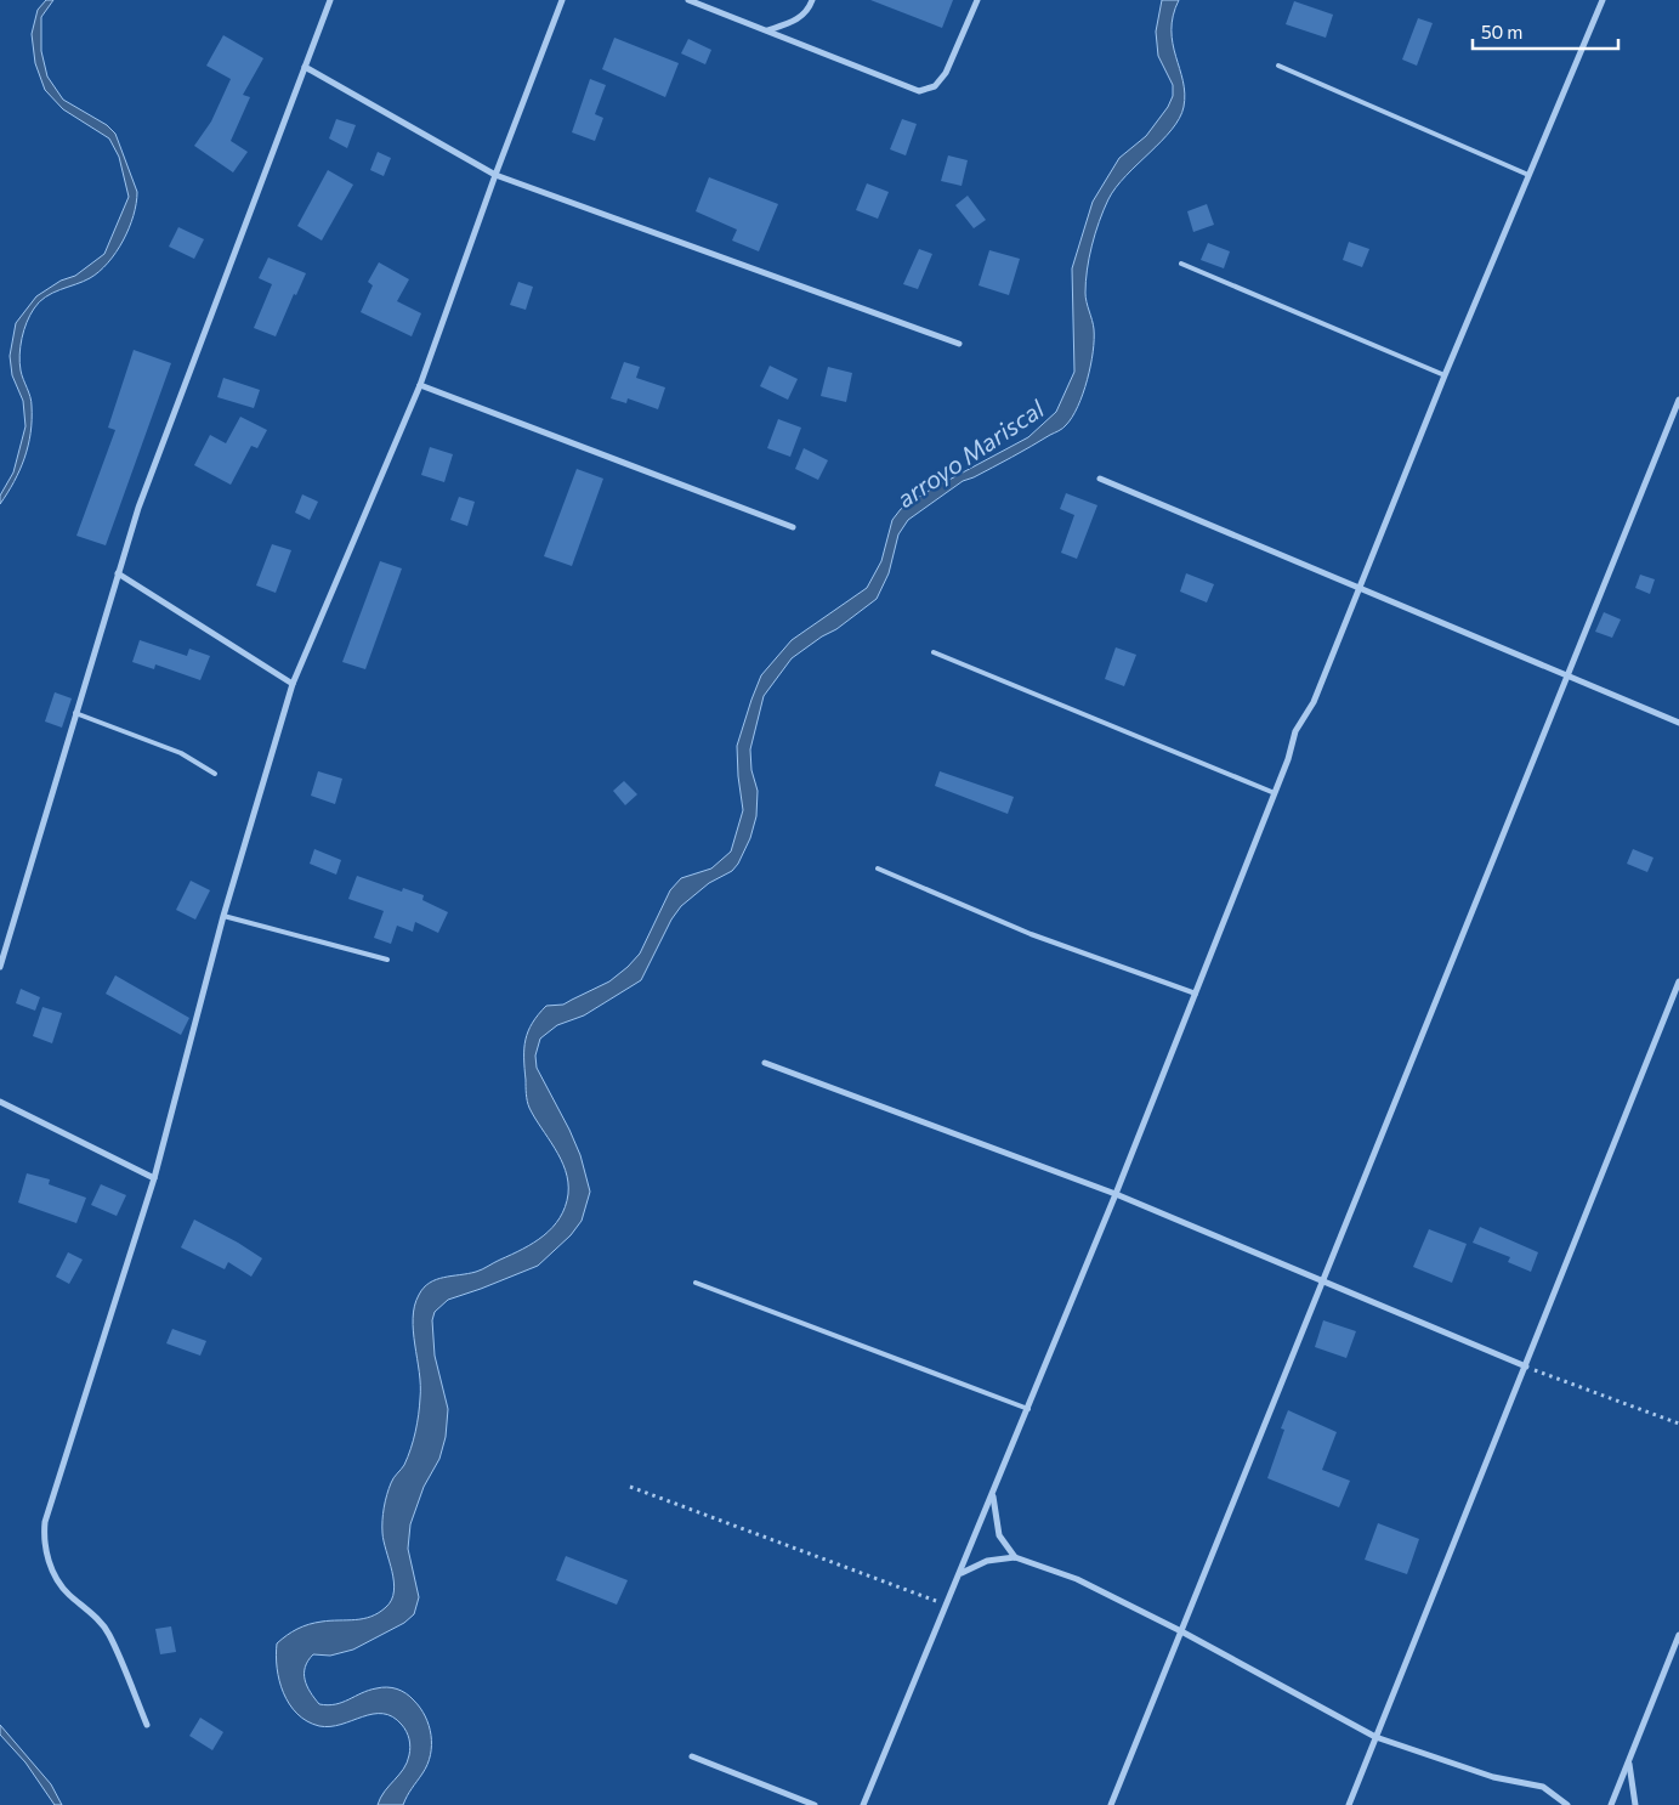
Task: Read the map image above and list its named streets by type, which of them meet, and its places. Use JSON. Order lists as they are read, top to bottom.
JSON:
{
  "water": ["arroyo Mariscal"],
  "scale_bar": "50 m"
}
